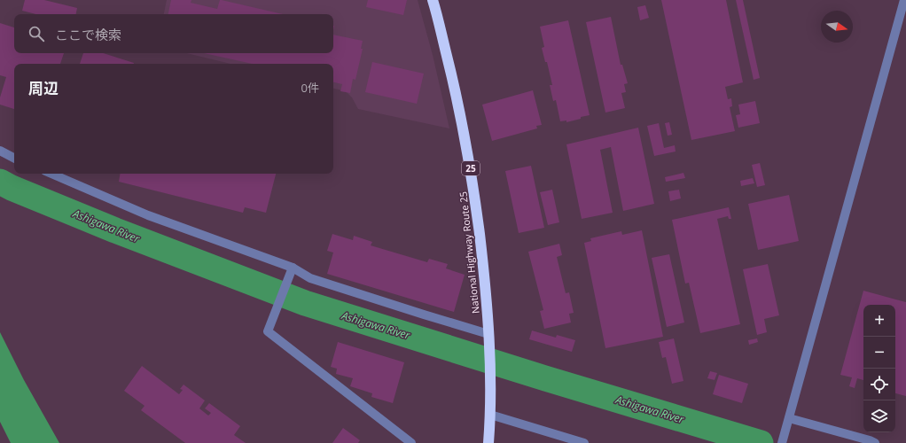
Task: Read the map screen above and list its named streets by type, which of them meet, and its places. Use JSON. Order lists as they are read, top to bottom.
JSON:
{
  "streets": {
    "highway": ["25", "National Highway Route 25"]
  },
  "water": ["Ashigawa River"],
  "north": "right",
  "page": {
    "search": "ここで検索",
    "heading": ["周辺", "0件"],
    "map_buttons": ["+", "−"]
  }
}
